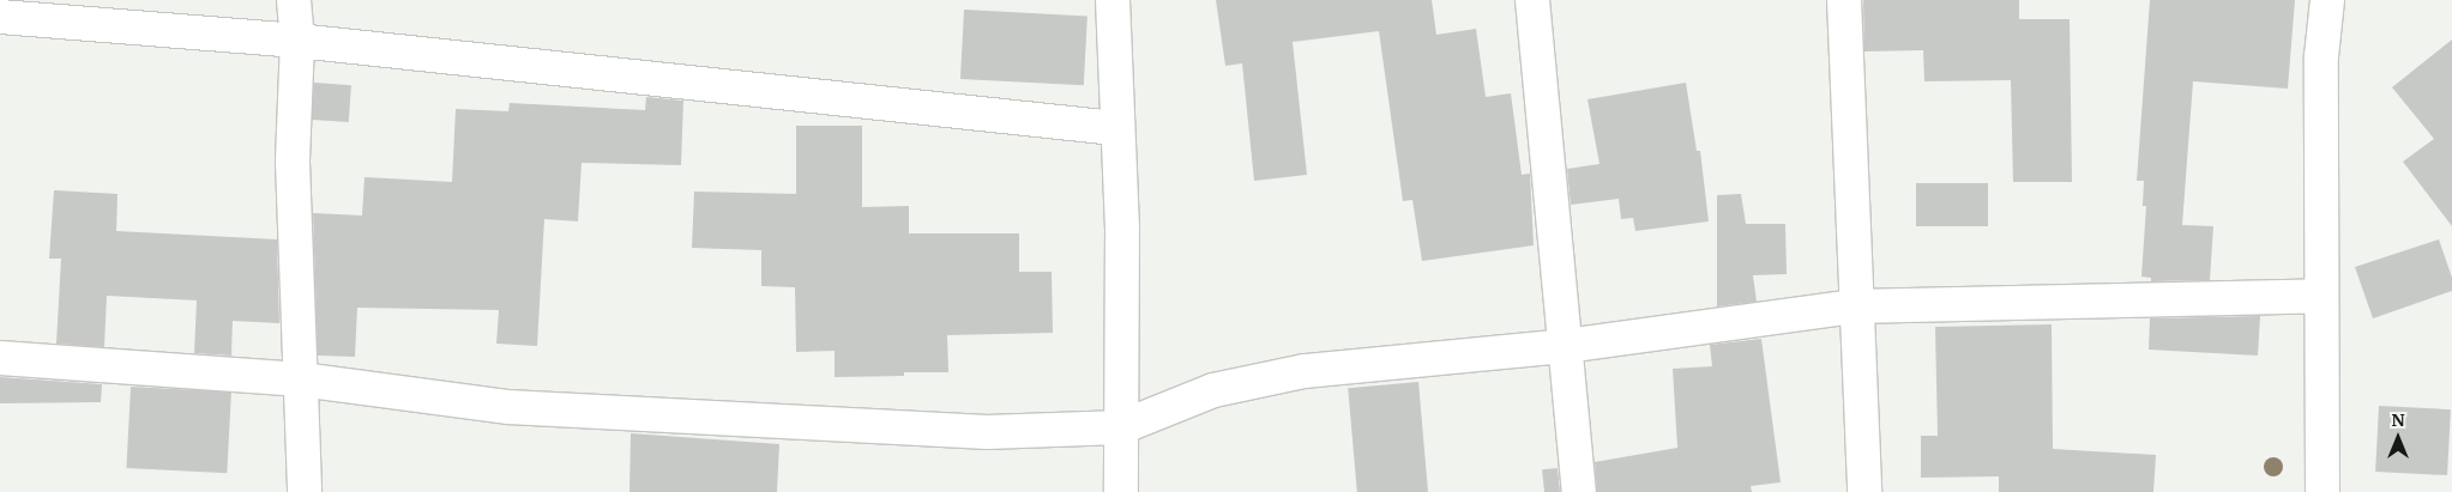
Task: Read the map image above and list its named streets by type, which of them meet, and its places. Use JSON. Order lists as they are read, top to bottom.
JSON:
{
  "north": "top"
}
